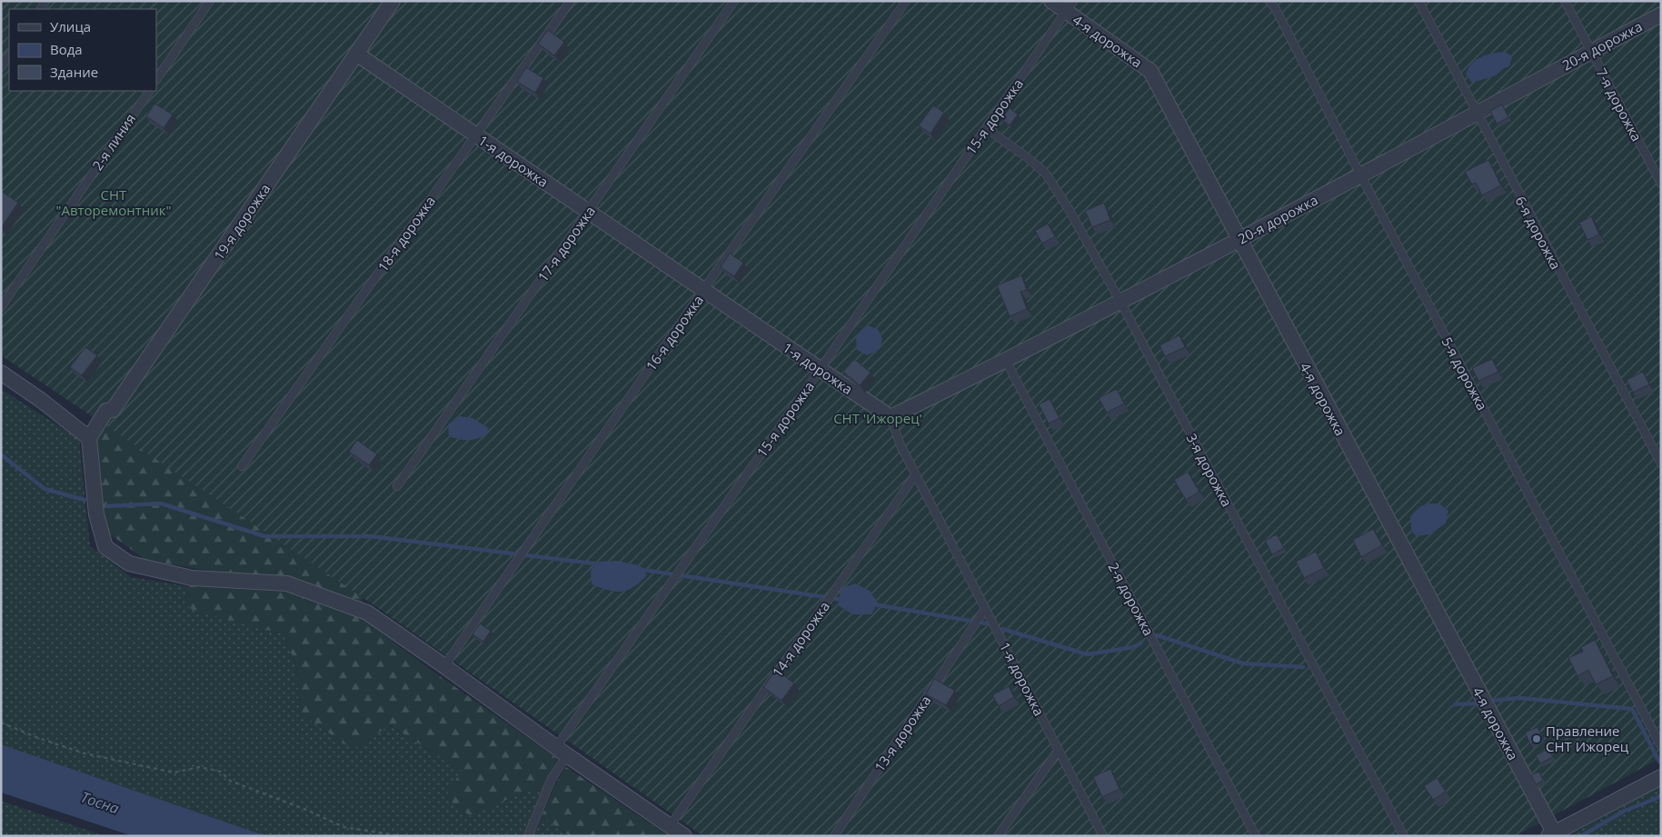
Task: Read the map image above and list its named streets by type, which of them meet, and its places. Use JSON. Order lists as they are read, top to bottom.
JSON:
{
  "streets": {
    "street": [
      "4-я дорожка",
      "20-я дорожка",
      "1-я дорожка",
      "19-я дорожка"
    ],
    "lane": [
      "7-я дорожка",
      "15-я дорожка",
      "2-я линия",
      "6-я дорожка",
      "18-я дорожка",
      "17-я дорожка",
      "16-я дорожка",
      "5-я дорожка",
      "3-я дорожка",
      "2-я дорожка",
      "14-я дорожка",
      "13-я дорожка"
    ]
  },
  "crossings": [
    ["4-я дорожка", "20-я дорожка"],
    ["4-я дорожка", "15-я дорожка"],
    ["20-я дорожка", "7-я дорожка"],
    ["20-я дорожка", "1-я дорожка"],
    ["20-я дорожка", "6-я дорожка"],
    ["20-я дорожка", "5-я дорожка"],
    ["20-я дорожка", "3-я дорожка"],
    ["20-я дорожка", "2-я дорожка"],
    ["15-я дорожка", "1-я дорожка"],
    ["15-я дорожка", "3-я дорожка"],
    ["1-я дорожка", "19-я дорожка"],
    ["1-я дорожка", "18-я дорожка"],
    ["1-я дорожка", "17-я дорожка"],
    ["1-я дорожка", "16-я дорожка"],
    ["1-я дорожка", "14-я дорожка"],
    ["1-я дорожка", "13-я дорожка"]
  ],
  "water": ["Тосна"],
  "parks": ["СНТ \"Авторемонтник\"", "СНТ 'Ижорец'"],
  "places": ["Правление СНТ Ижорец"],
  "legend": ["Улица", "Вода", "Здание"]
}
